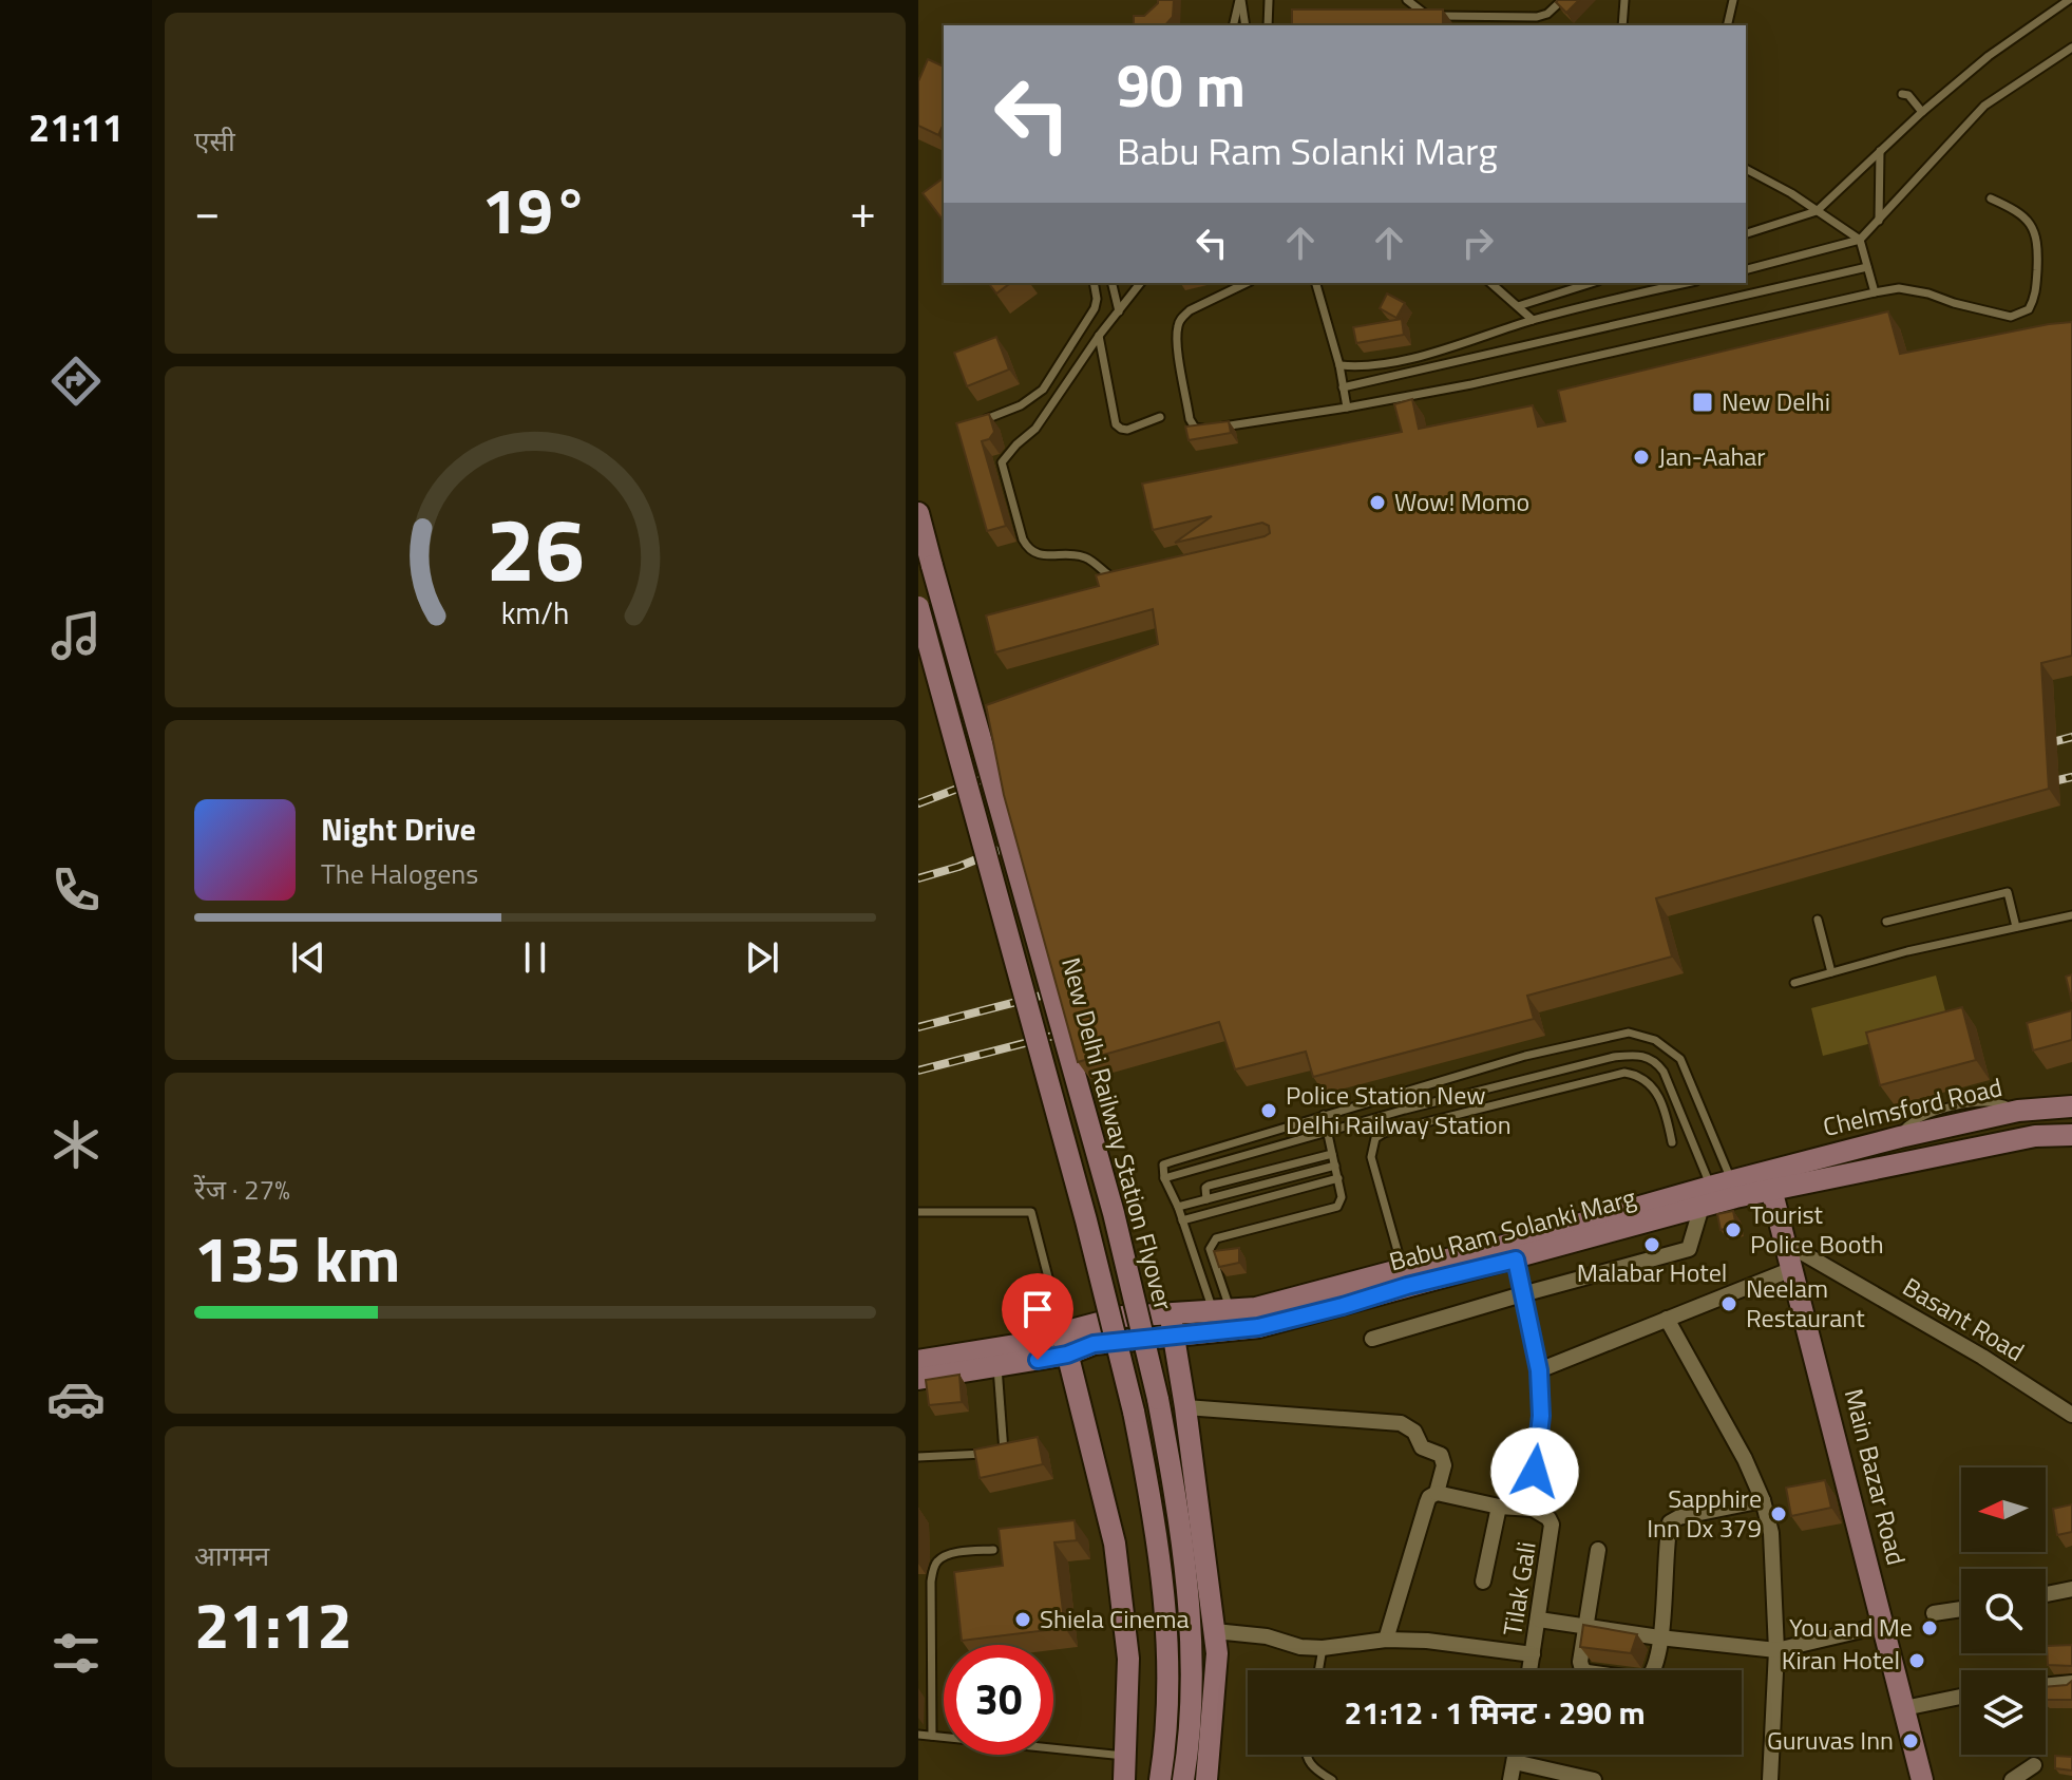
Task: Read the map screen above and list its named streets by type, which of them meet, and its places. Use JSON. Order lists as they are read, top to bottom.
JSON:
{
  "streets": {
    "main road": [
      "Chelmsford Road",
      "New Delhi Railway Station Flyover",
      "Babu Ram Solanki Marg",
      "Main Bazar Road"
    ],
    "street": ["Basant Road", "Tilak Gali"]
  },
  "crossings": [
    ["Chelmsford Road", "Babu Ram Solanki Marg"],
    ["Chelmsford Road", "Main Bazar Road"],
    ["Babu Ram Solanki Marg", "Main Bazar Road"],
    ["Babu Ram Solanki Marg", "Tilak Gali"],
    ["Basant Road", "Main Bazar Road"]
  ],
  "places": {
    "transit": ["New Delhi"],
    "other": [
      "Jan-Aahar",
      "Wow! Momo",
      "Police Station New Delhi Railway Station",
      "Tourist Police Booth",
      "Malabar Hotel",
      "Neelam Restaurant",
      "Sapphire Inn Dx 379",
      "Shiela Cinema",
      "You and Me",
      "Kiran Hotel",
      "Guruvas Inn"
    ]
  },
  "north": "left",
  "page": {
    "tabs": "21:11",
    "tile": [
      "एसी",
      ["रेंज · 27%", "135 km"],
      ["आगमन", "21:12"]
    ],
    "turn": ["90 m", "Babu Ram Solanki Marg"],
    "heat": ["−", "19°", "+"],
    "song": ["Night Drive", "The Halogens"],
    "limit": "30",
    "trip": "21:12 · 1 मिनट · 290 m",
    "gauge": ["26", "km/h"]
  }
}
